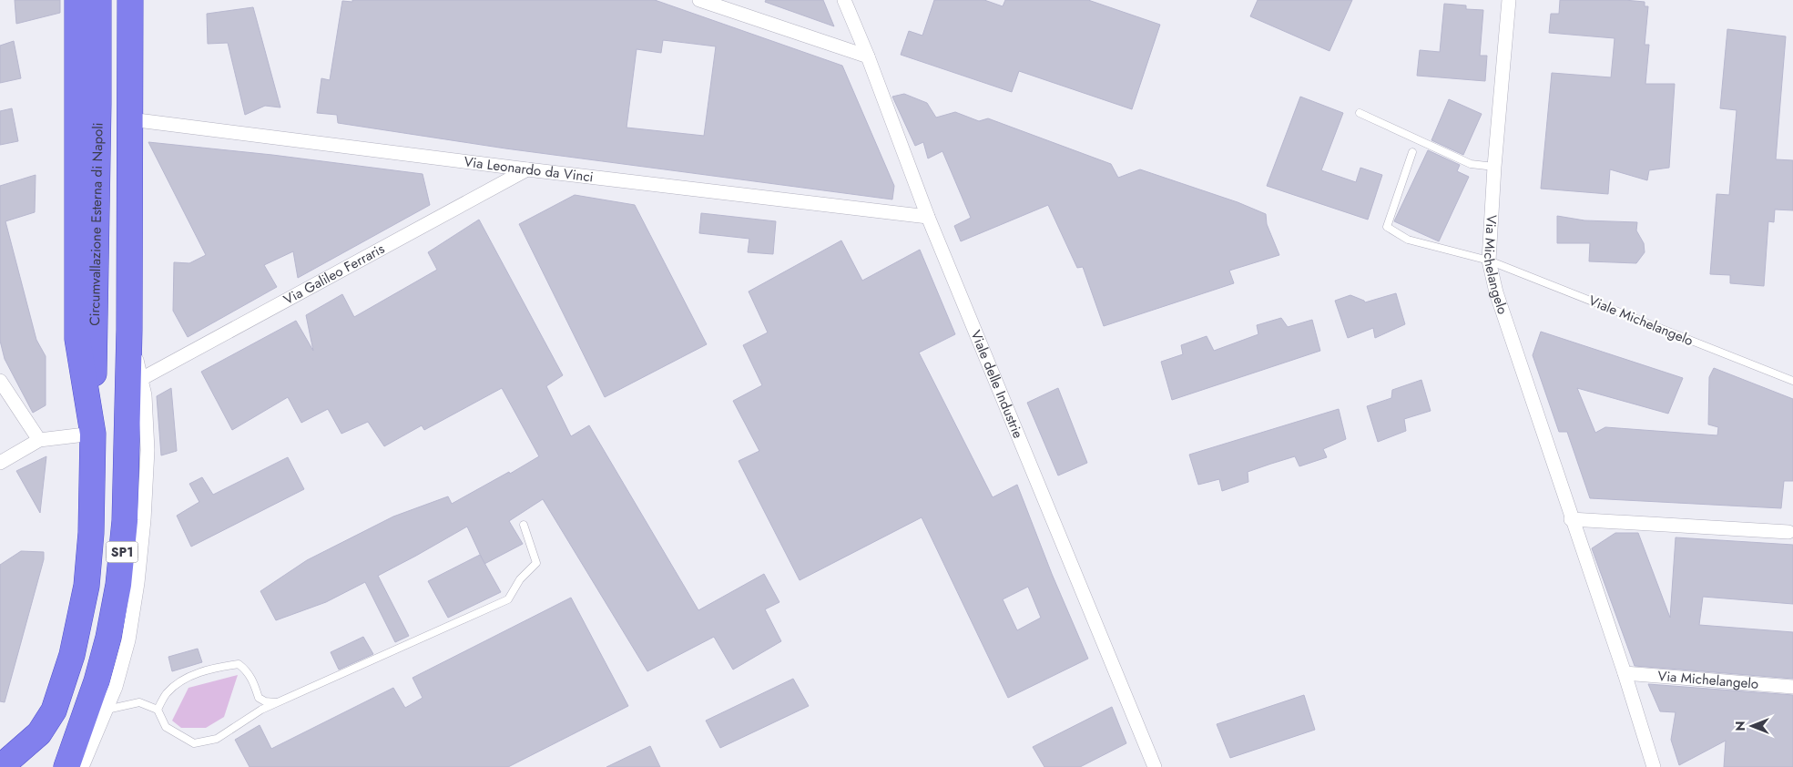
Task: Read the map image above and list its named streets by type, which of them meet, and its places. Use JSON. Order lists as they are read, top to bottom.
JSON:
{
  "streets": {
    "highway": ["Circumvallazione Esterna di Napoli", "SP1"],
    "street": [
      "Via Leonardo da Vinci",
      "Via Michelangelo",
      "Via Galileo Ferraris",
      "Viale delle Industrie"
    ],
    "lane": ["Viale Michelangelo"]
  },
  "crossings": [
    ["Via Leonardo da Vinci", "Via Galileo Ferraris"],
    ["Via Leonardo da Vinci", "Viale delle Industrie"],
    ["Via Michelangelo", "Viale Michelangelo"]
  ],
  "north": "left"
}
